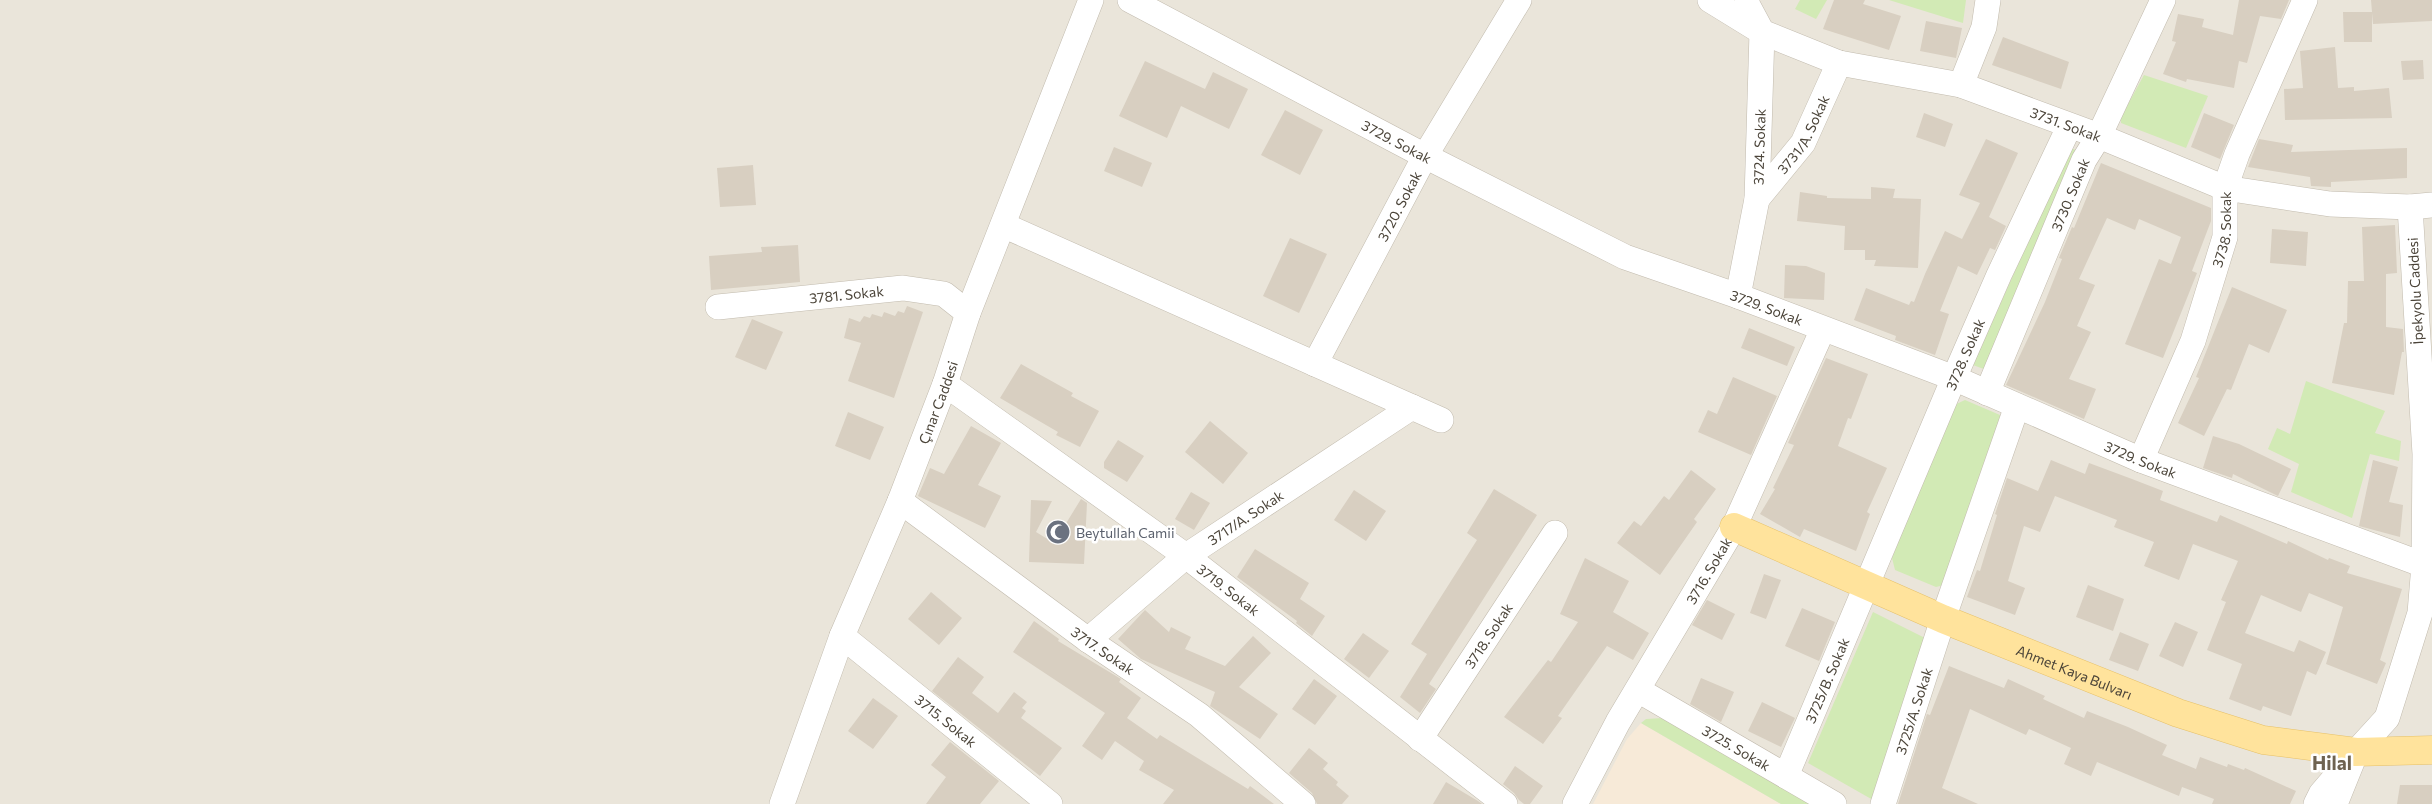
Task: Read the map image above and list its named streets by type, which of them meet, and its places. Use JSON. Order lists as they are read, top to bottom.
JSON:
{
  "streets": {
    "main road": ["Ahmet Kaya Bulvarı"],
    "street": [
      "3731. Sokak",
      "3731/A. Sokak",
      "3729. Sokak",
      "3724. Sokak",
      "3730. Sokak",
      "3720. Sokak",
      "3738. Sokak",
      "İpekyolu Caddesi",
      "3781. Sokak",
      "3728. Sokak",
      "Çınar Caddesi",
      "3717/A. Sokak",
      "3716. Sokak",
      "3719. Sokak",
      "3718. Sokak",
      "3717. Sokak",
      "3725/B. Sokak",
      "3725/A. Sokak",
      "3715. Sokak",
      "3725. Sokak"
    ]
  },
  "crossings": [
    ["3731. Sokak", "3731/A. Sokak"],
    ["3731. Sokak", "3724. Sokak"],
    ["3731. Sokak", "3730. Sokak"],
    ["3731. Sokak", "3738. Sokak"],
    ["3731. Sokak", "İpekyolu Caddesi"],
    ["3731. Sokak", "3728. Sokak"],
    ["3731/A. Sokak", "3724. Sokak"],
    ["3729. Sokak", "3724. Sokak"],
    ["3729. Sokak", "3730. Sokak"],
    ["3729. Sokak", "3720. Sokak"],
    ["3729. Sokak", "3738. Sokak"],
    ["3729. Sokak", "İpekyolu Caddesi"],
    ["3729. Sokak", "3728. Sokak"],
    ["3729. Sokak", "3716. Sokak"],
    ["İpekyolu Caddesi", "Ahmet Kaya Bulvarı"],
    ["3781. Sokak", "Çınar Caddesi"],
    ["3728. Sokak", "Ahmet Kaya Bulvarı"],
    ["3728. Sokak", "3725/B. Sokak"],
    ["Çınar Caddesi", "3719. Sokak"],
    ["Çınar Caddesi", "3717. Sokak"],
    ["Çınar Caddesi", "3715. Sokak"],
    ["3717/A. Sokak", "3719. Sokak"],
    ["3717/A. Sokak", "3717. Sokak"],
    ["3716. Sokak", "Ahmet Kaya Bulvarı"],
    ["3716. Sokak", "3725. Sokak"],
    ["3719. Sokak", "3718. Sokak"],
    ["Ahmet Kaya Bulvarı", "3725/B. Sokak"],
    ["Ahmet Kaya Bulvarı", "3725/A. Sokak"],
    ["3725/B. Sokak", "3725. Sokak"]
  ],
  "districts": ["Hilal"],
  "places": {
    "mosque": ["Beytullah Camii"]
  }
}
